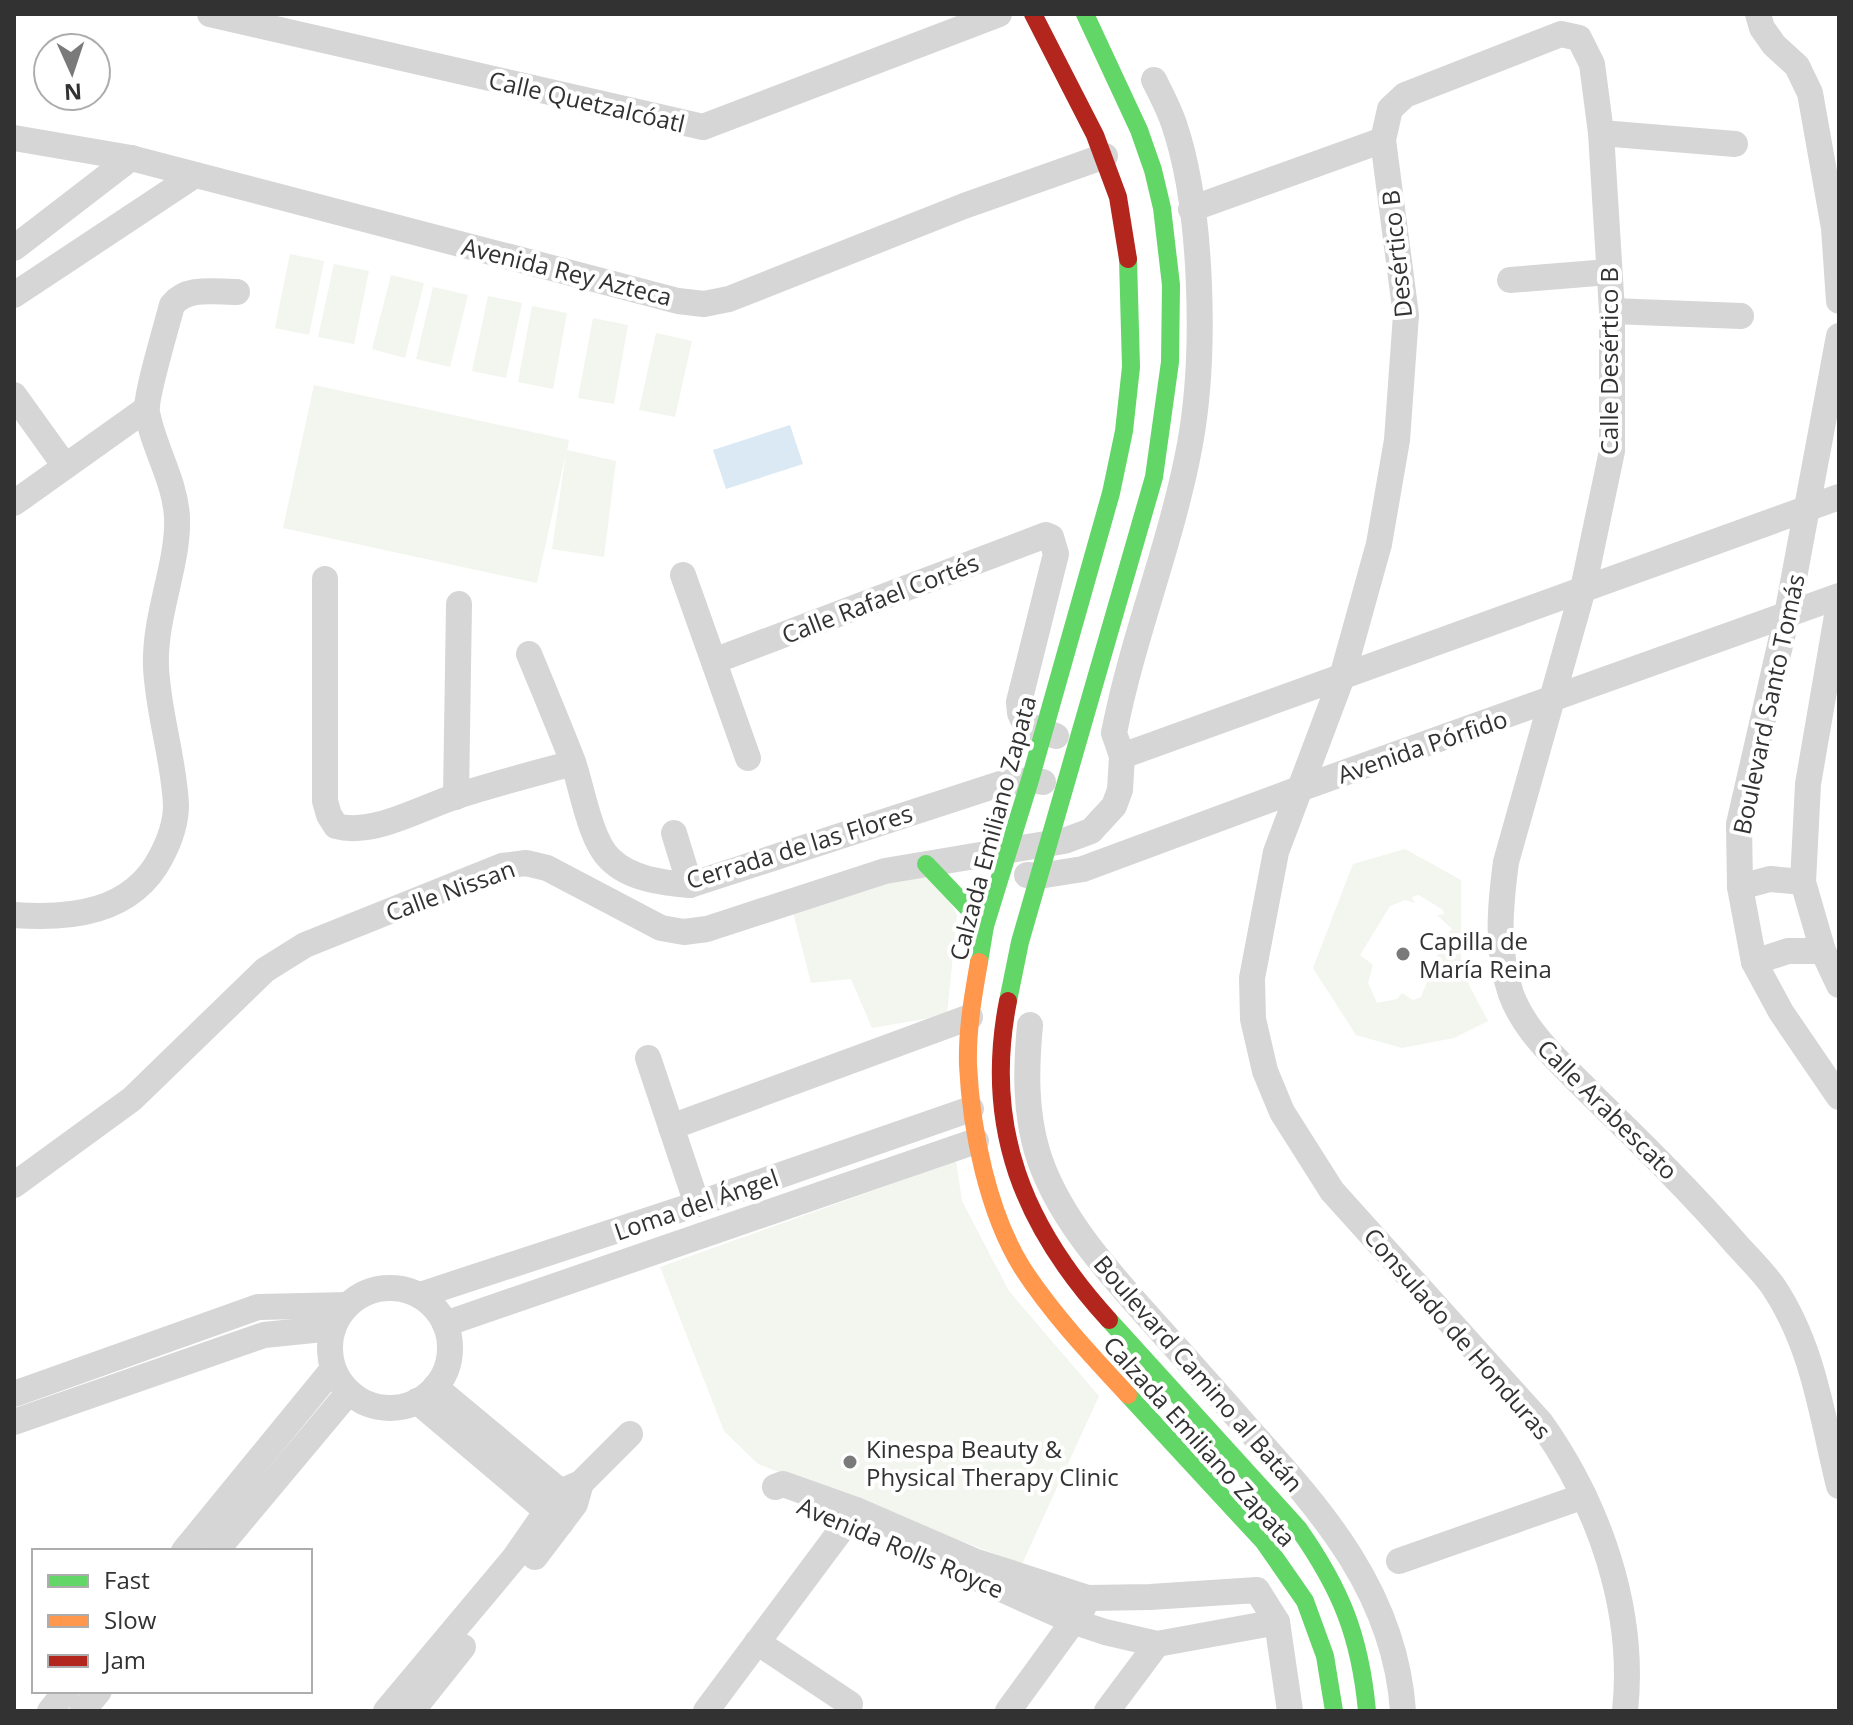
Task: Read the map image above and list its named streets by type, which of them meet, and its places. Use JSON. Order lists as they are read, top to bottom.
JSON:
{
  "streets": {
    "main road": ["Calzada Emiliano Zapata"],
    "street": [
      "Calle Quetzalcóatl",
      "Desértico B",
      "Avenida Rey Azteca",
      "Calle Desértico B",
      "Calle Rafael Cortés",
      "Boulevard Santo Tomás",
      "Avenida Pórfido",
      "Cerrada de las Flores",
      "Calle Nissan",
      "Calle Arabescato",
      "Loma del Ángel",
      "Consulado de Honduras",
      "Boulevard Camino al Batán",
      "Avenida Rolls Royce"
    ]
  },
  "crossings": [
    ["Desértico B", "Calle Desértico B"],
    ["Desértico B", "Avenida Pórfido"],
    ["Desértico B", "Consulado de Honduras"],
    ["Avenida Rey Azteca", "Calzada Emiliano Zapata"],
    ["Calle Desértico B", "Avenida Pórfido"],
    ["Calle Desértico B", "Calle Arabescato"],
    ["Calle Rafael Cortés", "Calzada Emiliano Zapata"],
    ["Boulevard Santo Tomás", "Avenida Pórfido"],
    ["Avenida Pórfido", "Calzada Emiliano Zapata"],
    ["Avenida Pórfido", "Calle Nissan"],
    ["Avenida Pórfido", "Calle Arabescato"],
    ["Avenida Pórfido", "Consulado de Honduras"],
    ["Calzada Emiliano Zapata", "Cerrada de las Flores"],
    ["Calzada Emiliano Zapata", "Calle Nissan"],
    ["Calzada Emiliano Zapata", "Loma del Ángel"]
  ],
  "places": ["Capilla de María Reina", "Kinespa Beauty & Physical Therapy Clinic"],
  "legend": ["Fast", "Slow", "Jam"],
  "north": "bottom"
}
